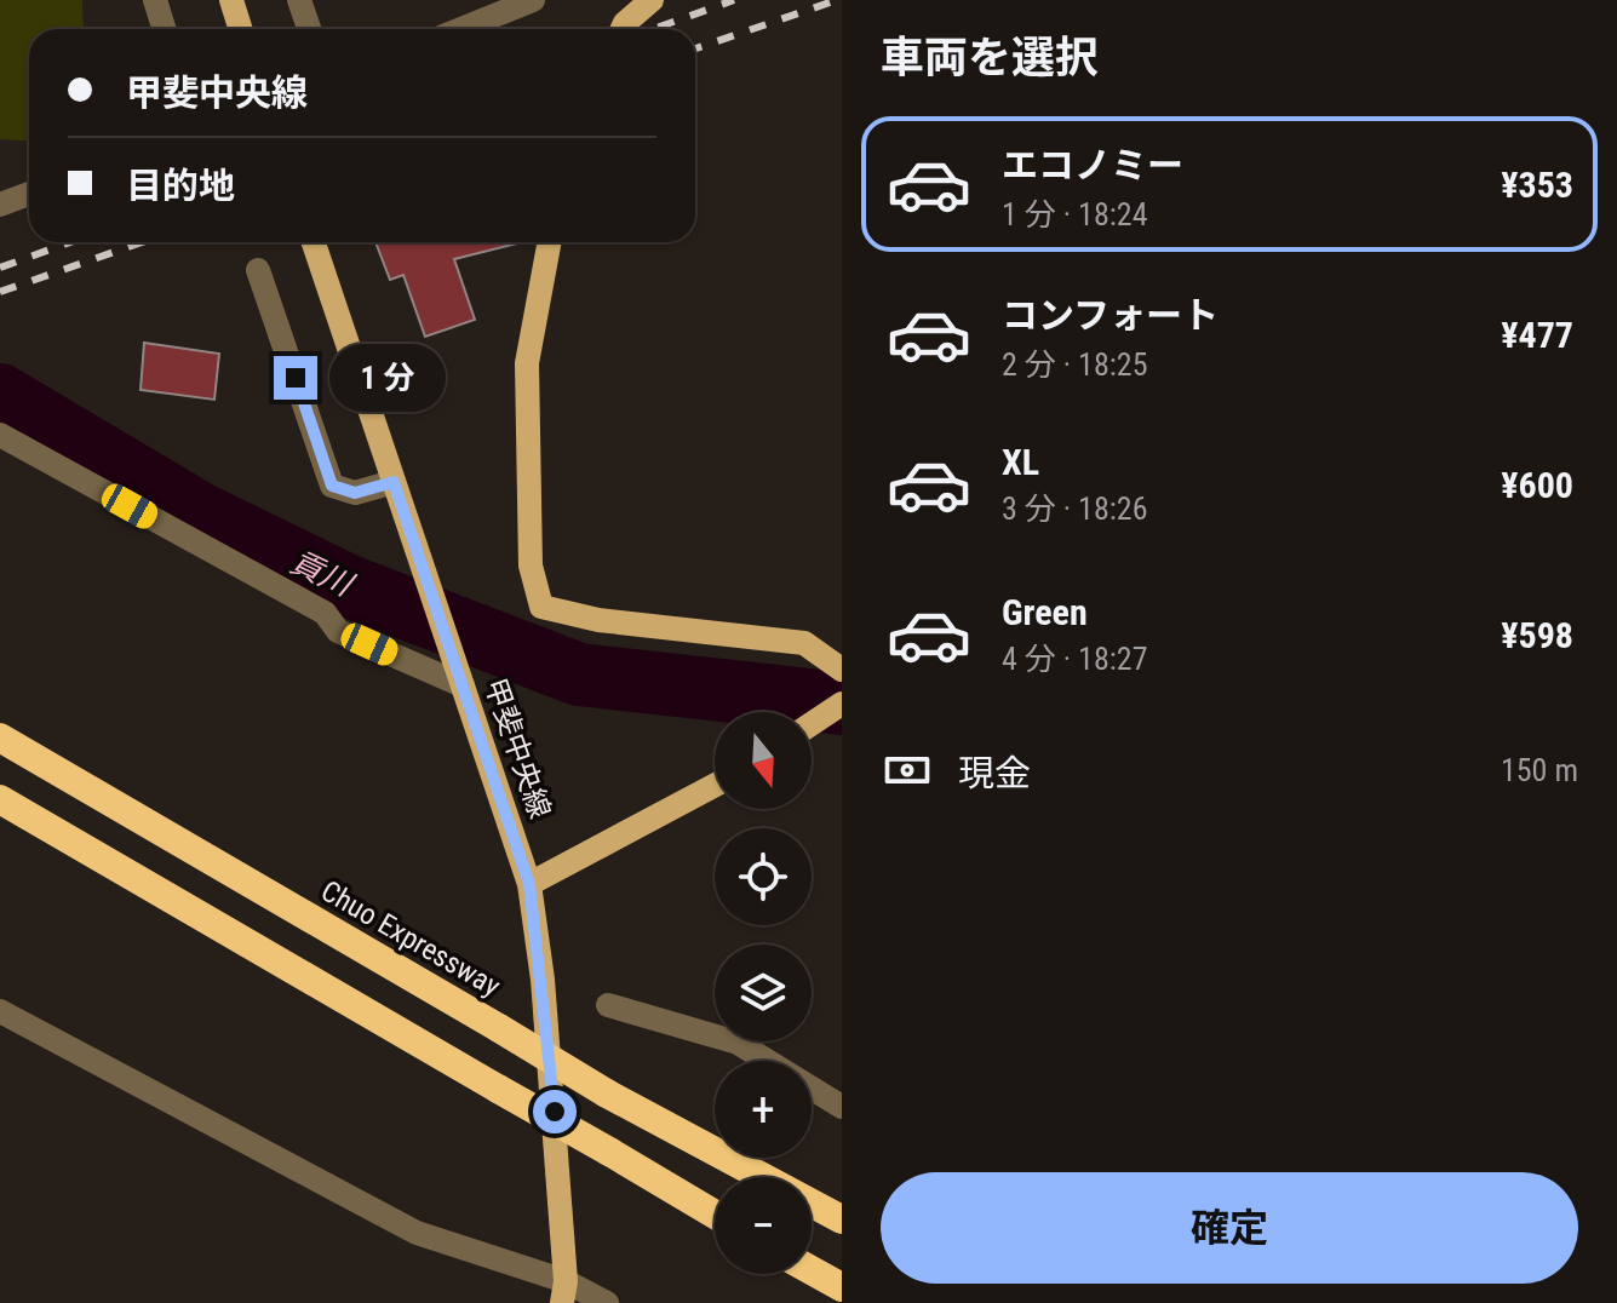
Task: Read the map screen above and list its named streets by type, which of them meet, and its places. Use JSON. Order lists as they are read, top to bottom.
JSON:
{
  "streets": {
    "highway": ["Chuo Expressway"],
    "main road": ["甲斐中央線"]
  },
  "water": ["貢川"],
  "north": "bottom",
  "page": {
    "heading": "車両を選択",
    "banner": ["甲斐中央線", "目的地"],
    "list": [
      {
        "name": "エコノミー",
        "note": "1 分 · 18:24",
        "value": "¥353"
      },
      {
        "name": "コンフォート",
        "note": "2 分 · 18:25",
        "value": "¥477"
      },
      {
        "name": "XL",
        "note": "3 分 · 18:26",
        "value": "¥600"
      },
      {
        "name": "Green",
        "note": "4 分 · 18:27",
        "value": "¥598"
      }
    ],
    "bubble": "1 分",
    "map_buttons": ["+", "−"],
    "pay": ["現金", "150 m"],
    "buttons": "確定"
  }
}
